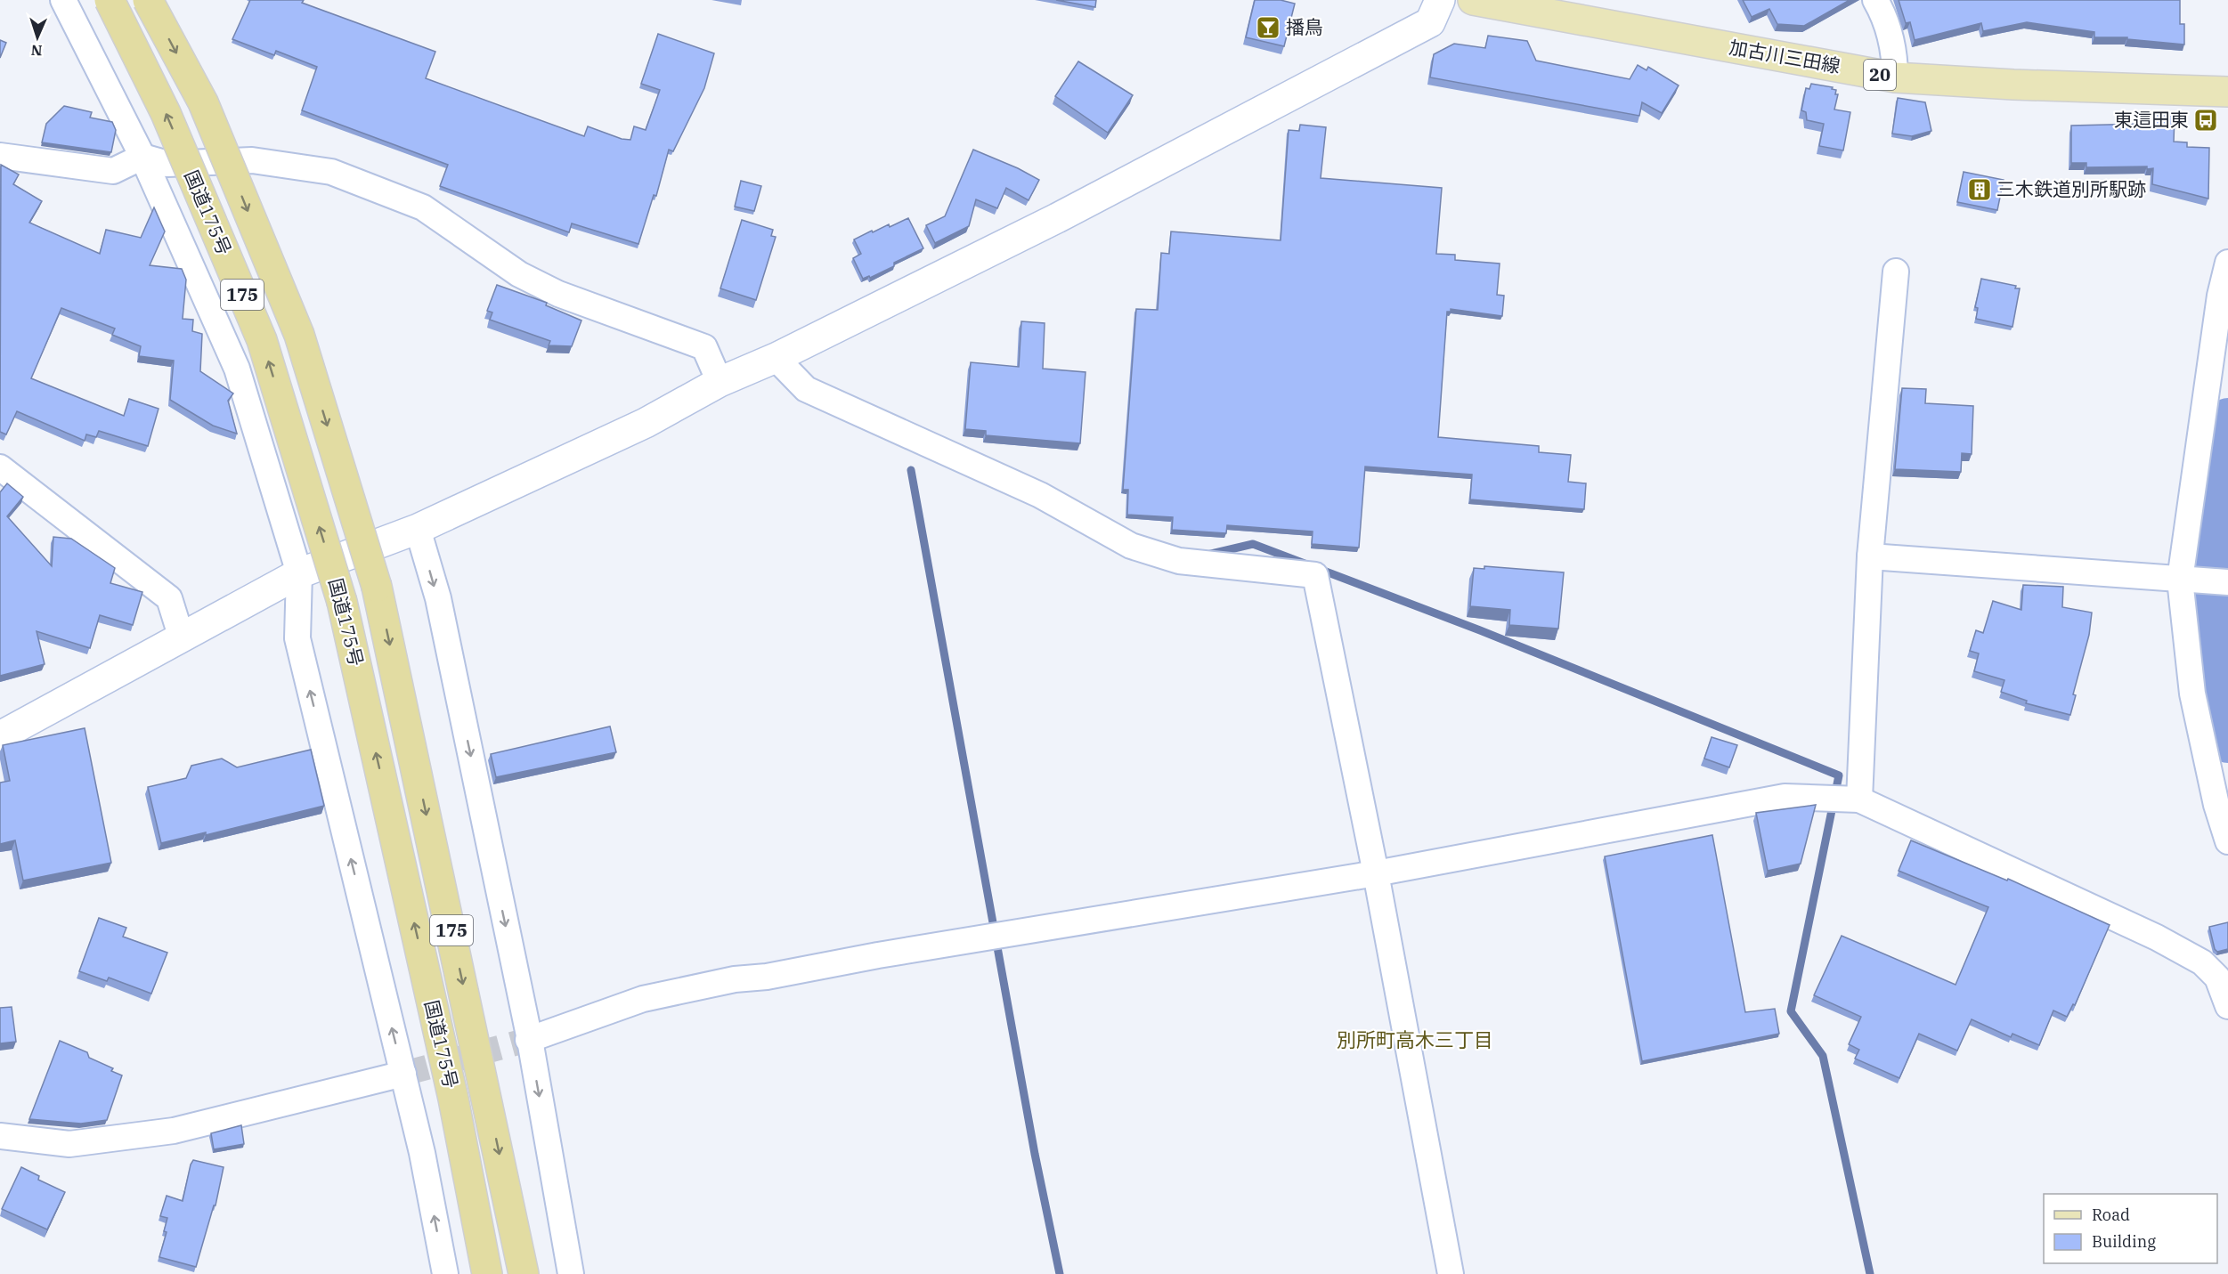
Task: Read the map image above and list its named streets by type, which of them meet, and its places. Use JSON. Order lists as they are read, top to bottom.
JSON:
{
  "streets": {
    "highway": ["国道175号", "175"],
    "main road": ["加古川三田線", "20"]
  },
  "districts": ["別所町高木三丁目"],
  "places": {
    "bar": ["播鳥"],
    "bus stop": ["東這田東"],
    "building": ["三木鉄道別所駅跡"]
  },
  "legend": ["Road", "Building"],
  "north": "bottom"
}
